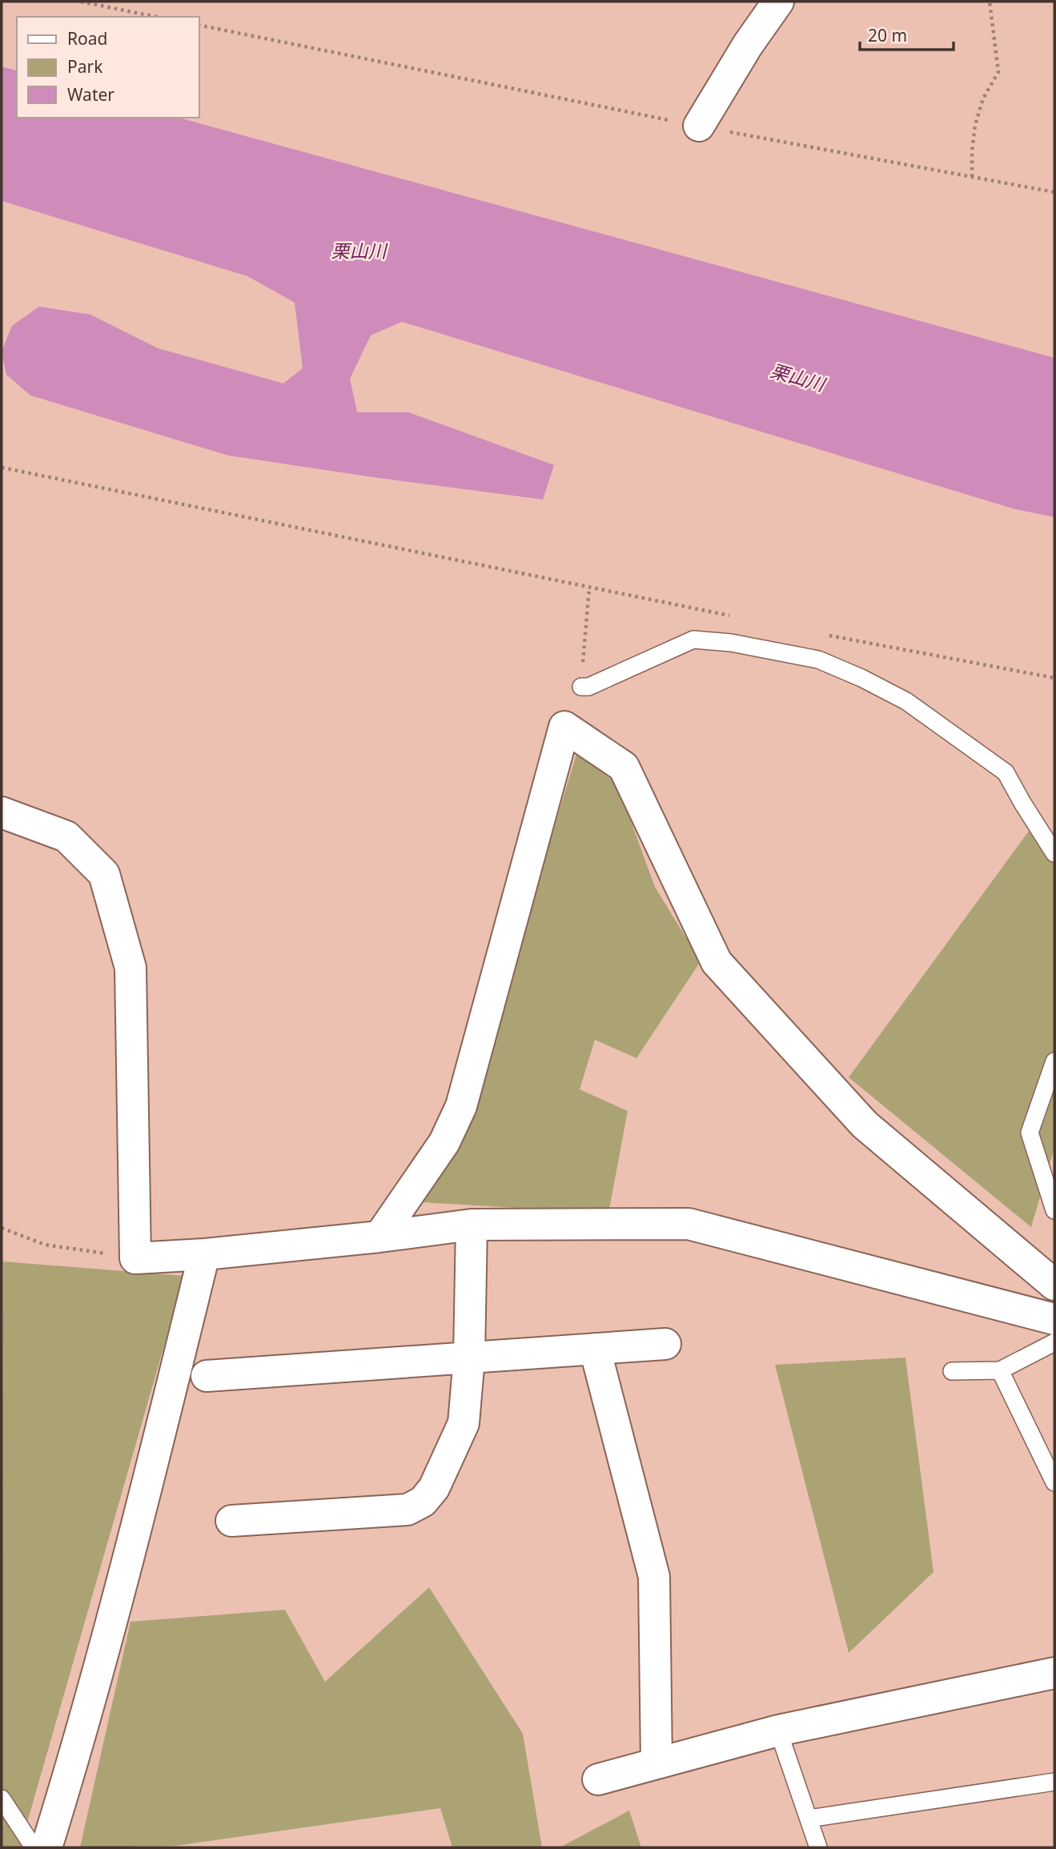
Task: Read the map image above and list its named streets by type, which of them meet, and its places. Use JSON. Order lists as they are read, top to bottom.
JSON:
{
  "water": ["栗山川"],
  "legend": ["Road", "Park", "Water"],
  "scale_bar": "20 m"
}
